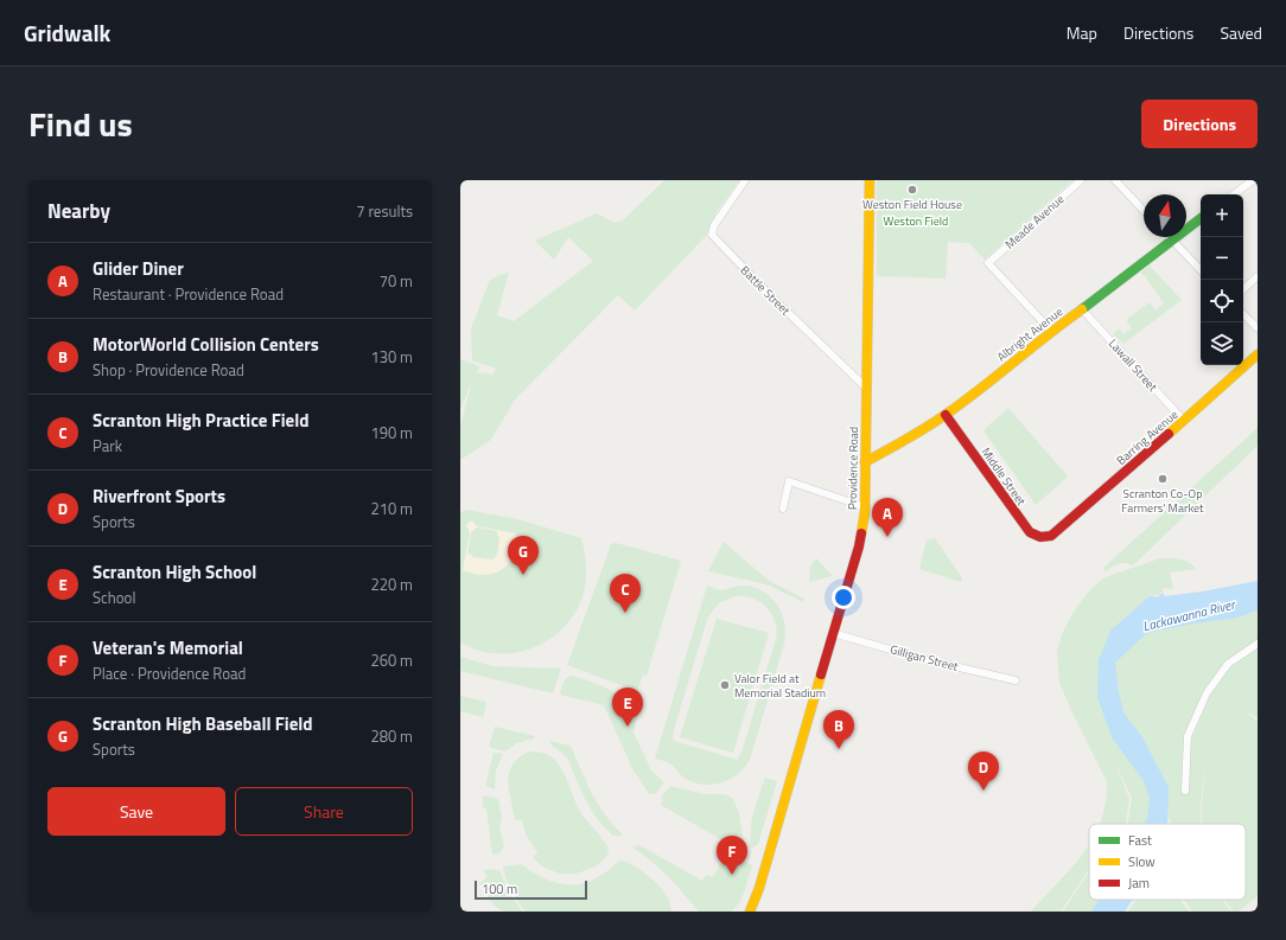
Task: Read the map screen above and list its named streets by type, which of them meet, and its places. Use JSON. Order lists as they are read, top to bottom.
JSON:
{
  "streets": {
    "street": [
      "Meade Avenue",
      "Battle Street",
      "Albright Avenue",
      "Lawall Street",
      "Barring Avenue",
      "Providence Road",
      "Middle Street",
      "Gilligan Street"
    ]
  },
  "crossings": [
    ["Meade Avenue", "Albright Avenue"],
    ["Battle Street", "Providence Road"],
    ["Albright Avenue", "Lawall Street"],
    ["Albright Avenue", "Providence Road"],
    ["Albright Avenue", "Middle Street"],
    ["Lawall Street", "Barring Avenue"],
    ["Barring Avenue", "Middle Street"],
    ["Providence Road", "Gilligan Street"]
  ],
  "water": ["Lackawanna River"],
  "parks": ["Weston Field"],
  "places": ["Weston Field House", "Scranton Co-Op Farmers' Market", "Valor Field at Memorial Stadium"],
  "legend": ["Fast", "Slow", "Jam"],
  "scale_bar": "100 m",
  "north": "top",
  "page": {
    "header": "Gridwalk",
    "nav": ["Map", "Directions", "Saved"],
    "title": "Find us",
    "buttons": [
      "Directions",
      ["Save", "Share"]
    ],
    "heading": ["Nearby", "7 results"],
    "map_buttons": ["+", "−"],
    "list": [
      {
        "mark": "A",
        "name": "Glider Diner",
        "note": "Restaurant · Providence Road",
        "value": "70 m"
      },
      {
        "mark": "B",
        "name": "MotorWorld Collision Centers",
        "note": "Shop · Providence Road",
        "value": "130 m"
      },
      {
        "mark": "C",
        "name": "Scranton High Practice Field",
        "note": "Park",
        "value": "190 m"
      },
      {
        "mark": "D",
        "name": "Riverfront Sports",
        "note": "Sports",
        "value": "210 m"
      },
      {
        "mark": "E",
        "name": "Scranton High School",
        "note": "School",
        "value": "220 m"
      },
      {
        "mark": "F",
        "name": "Veteran's Memorial",
        "note": "Place · Providence Road",
        "value": "260 m"
      },
      {
        "mark": "G",
        "name": "Scranton High Baseball Field",
        "note": "Sports",
        "value": "280 m"
      }
    ],
    "pins": [
      "A",
      "G",
      "C",
      "E",
      "B",
      "D",
      "F"
    ],
    "scale": "100 m"
  }
}
